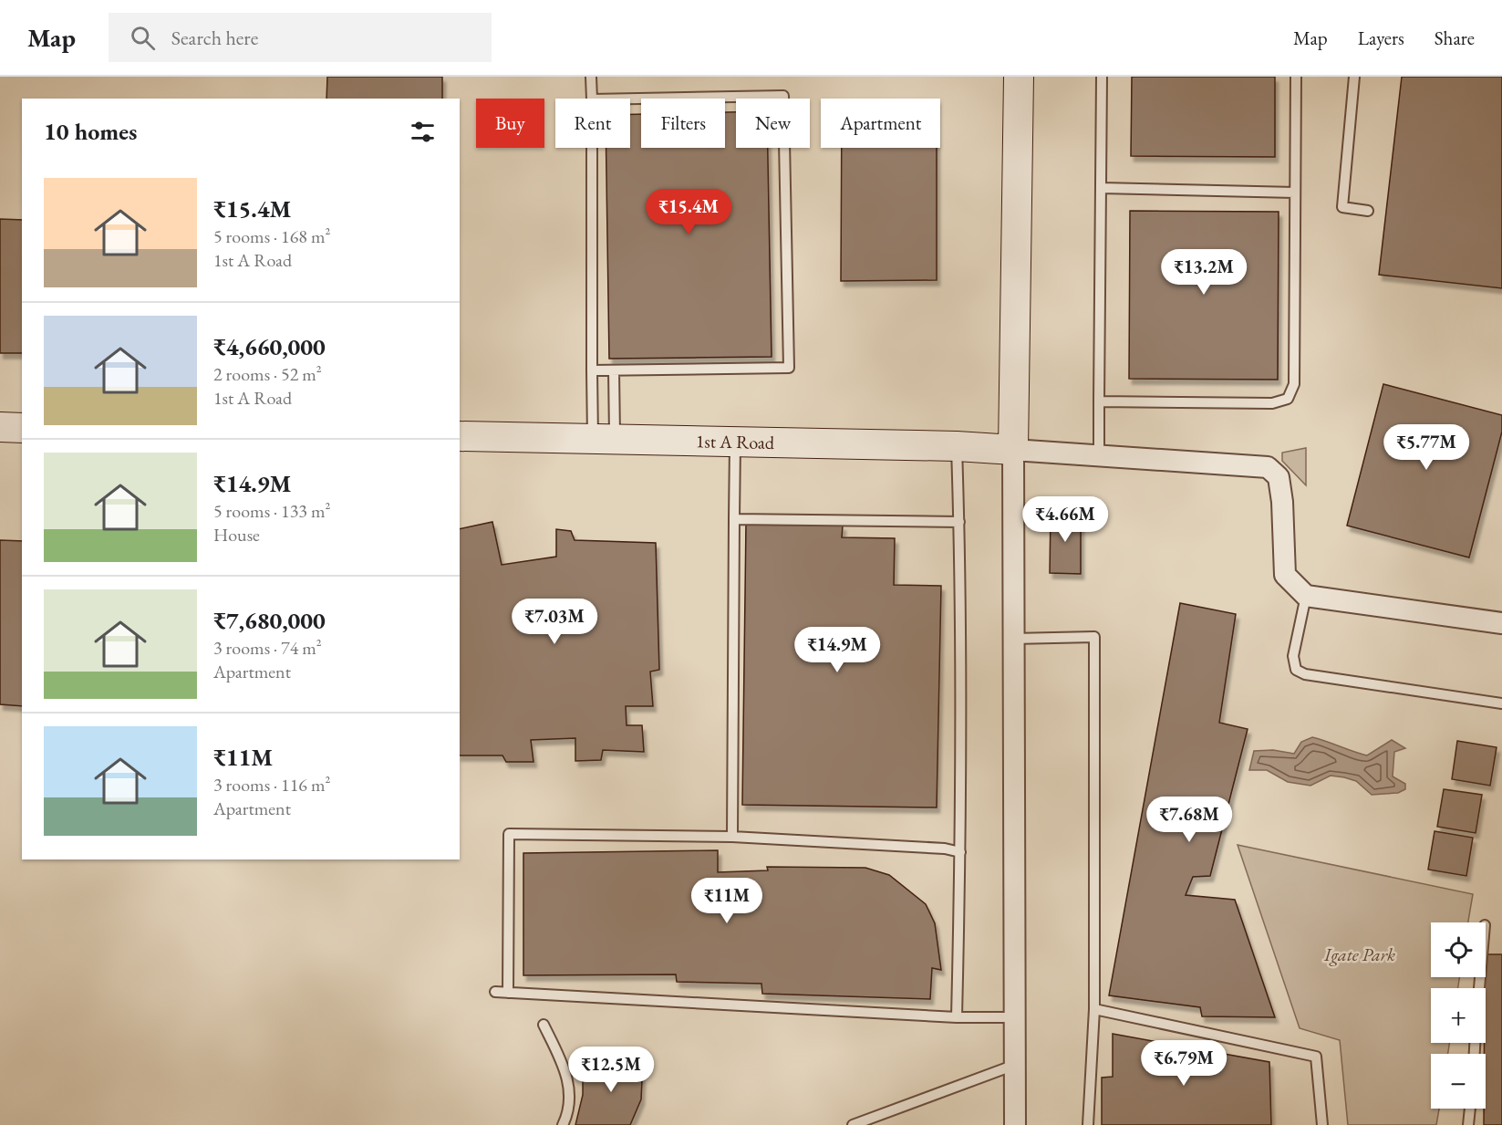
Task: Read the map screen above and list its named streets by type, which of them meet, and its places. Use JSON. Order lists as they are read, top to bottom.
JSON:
{
  "streets": {
    "street": ["1st A Road"]
  },
  "parks": ["Igate Park"],
  "page": {
    "header": "Map",
    "search": "Search here",
    "nav": ["Map", "Layers", "Share"],
    "chip": [
      "Buy",
      "Rent",
      "Filters",
      "New",
      "Apartment"
    ],
    "heading": "10 homes",
    "list": [
      {
        "name": "₹15.4M",
        "note": "5 rooms · 168 m² · 1st A Road"
      },
      {
        "name": "₹4,660,000",
        "note": "2 rooms · 52 m² · 1st A Road"
      },
      {
        "name": "₹14.9M",
        "note": "5 rooms · 133 m² · House"
      },
      {
        "name": "₹7,680,000",
        "note": "3 rooms · 74 m² · Apartment"
      },
      {
        "name": "₹11M",
        "note": "3 rooms · 116 m² · Apartment"
      }
    ],
    "price": [
      "₹15.4M",
      "₹13.2M",
      "₹5.77M",
      "₹4.66M",
      "₹7.03M",
      "₹14.9M",
      "₹7.68M",
      "₹11M",
      "₹6.79M",
      "₹12.5M"
    ],
    "map_buttons": ["+", "−"]
  }
}
